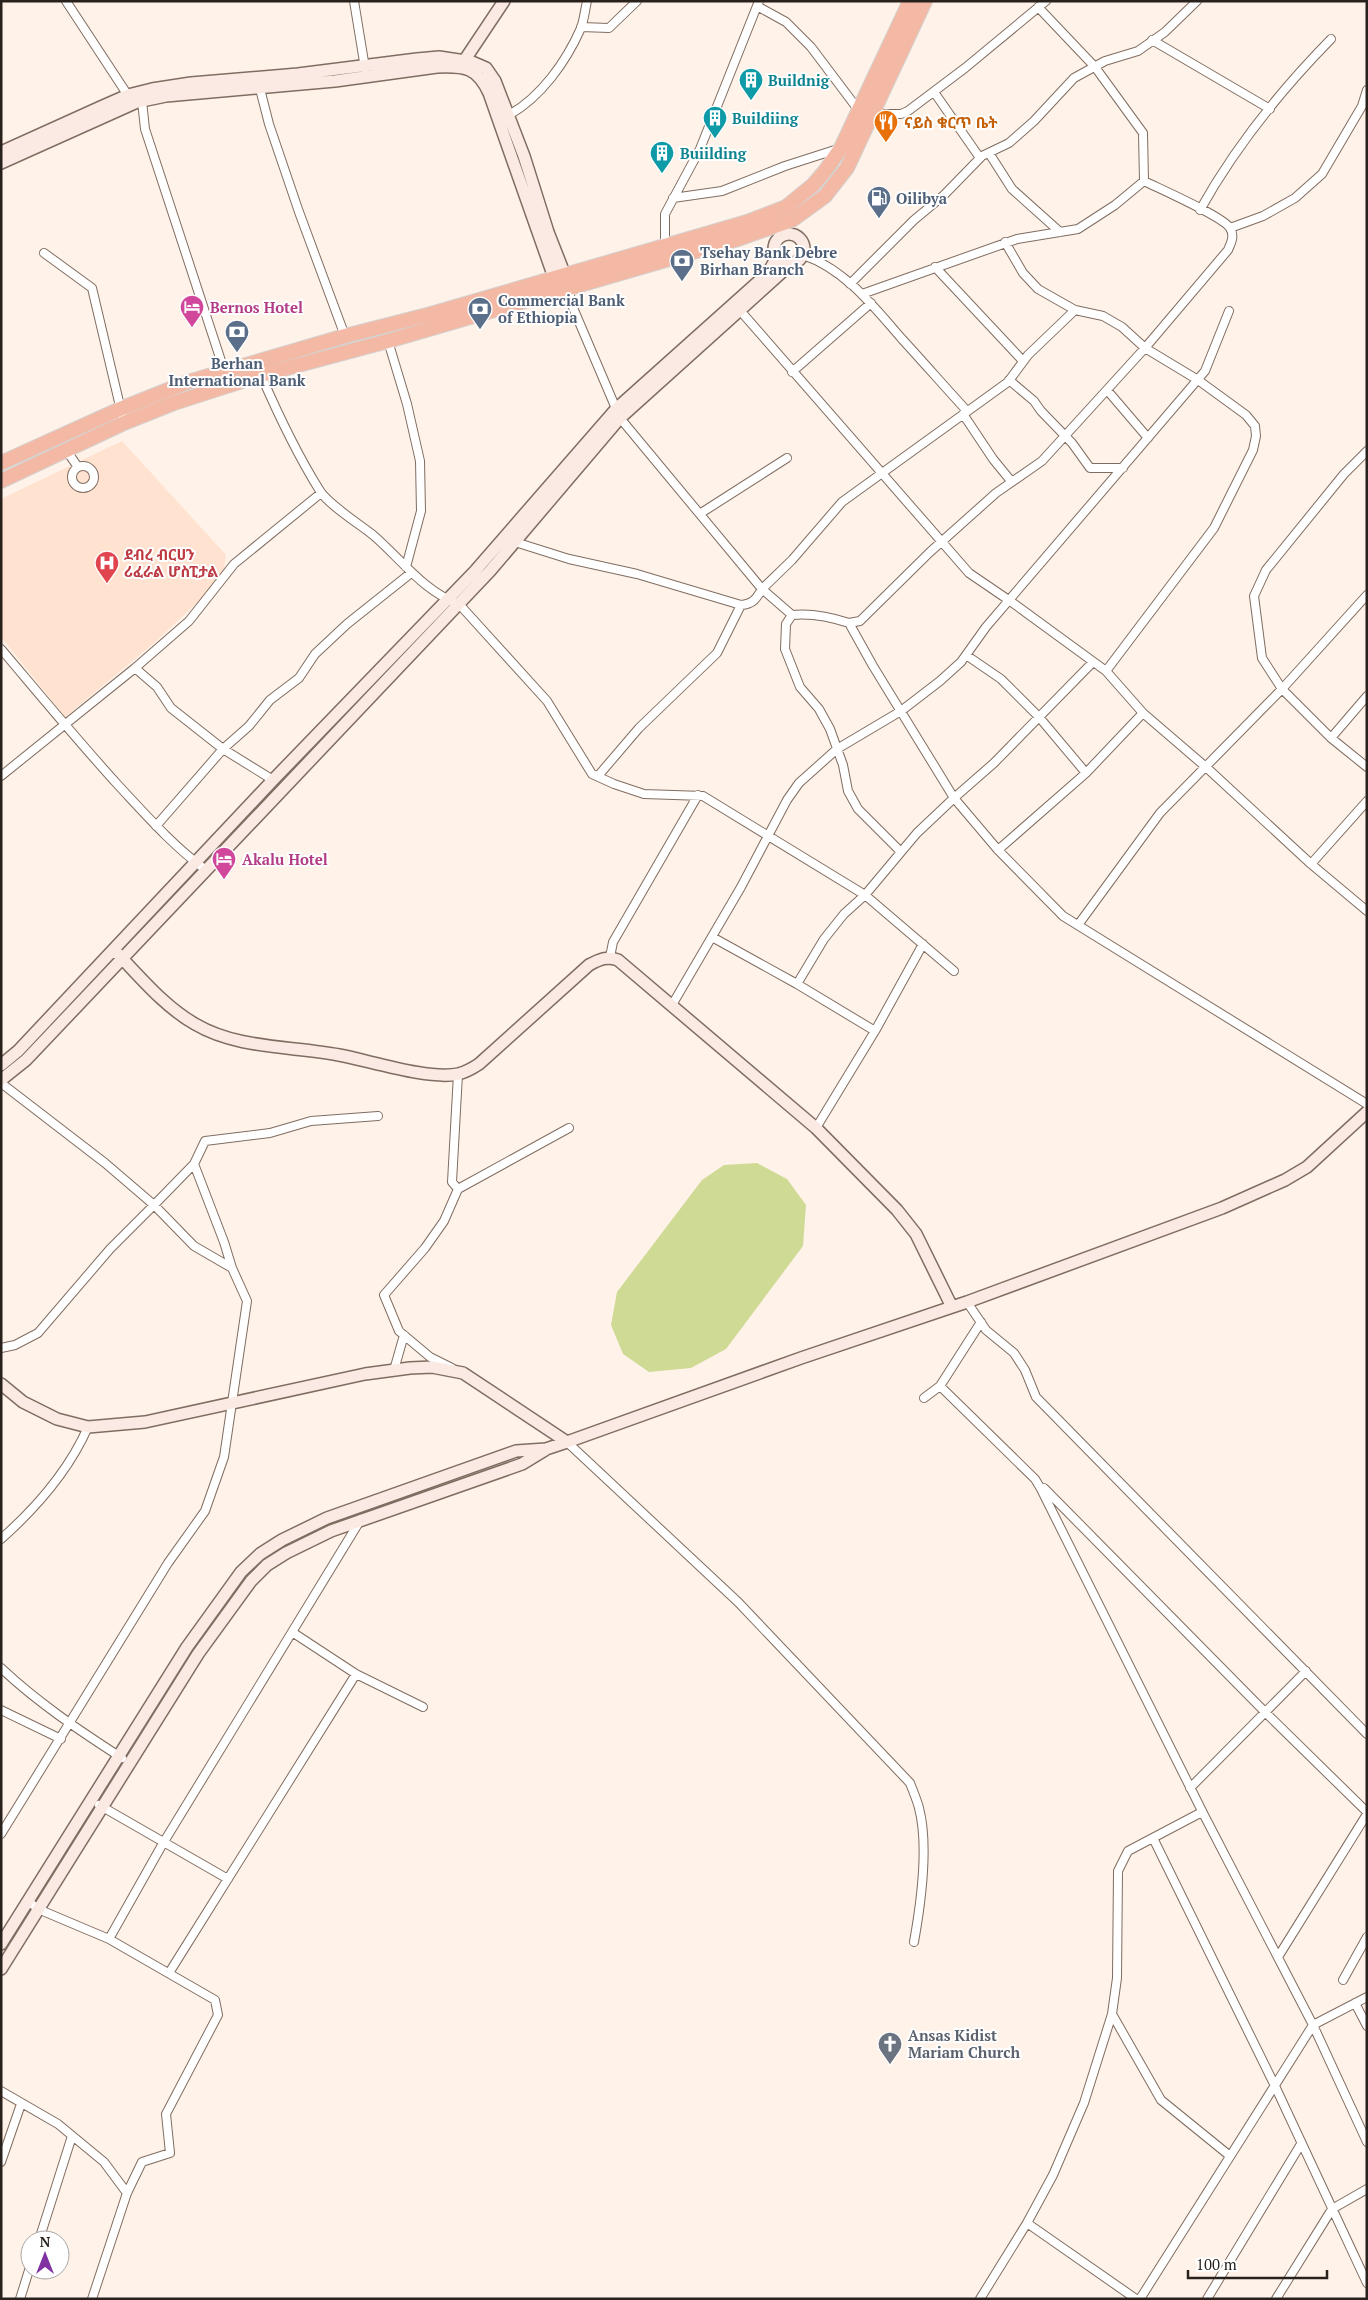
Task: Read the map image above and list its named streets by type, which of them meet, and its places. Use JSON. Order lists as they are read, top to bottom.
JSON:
{
  "places": {
    "building": ["Buildnig", "Buildiing", "Buiilding"],
    "restaurant": ["ናይስ ቁርጥ ቤት"],
    "fuel station": ["Oilibya"],
    "bank": ["Tsehay Bank Debre Birhan Branch", "Commercial Bank of Ethiopia", "Berhan International Bank"],
    "hotel": ["Bernos Hotel", "Akalu Hotel"],
    "hospital": ["ደብረ ብርሀን ሪፈራል ሆስፒታል"],
    "church": ["Ansas Kidist Mariam Church"]
  },
  "scale_bar": "100 m",
  "north": "top"
}
